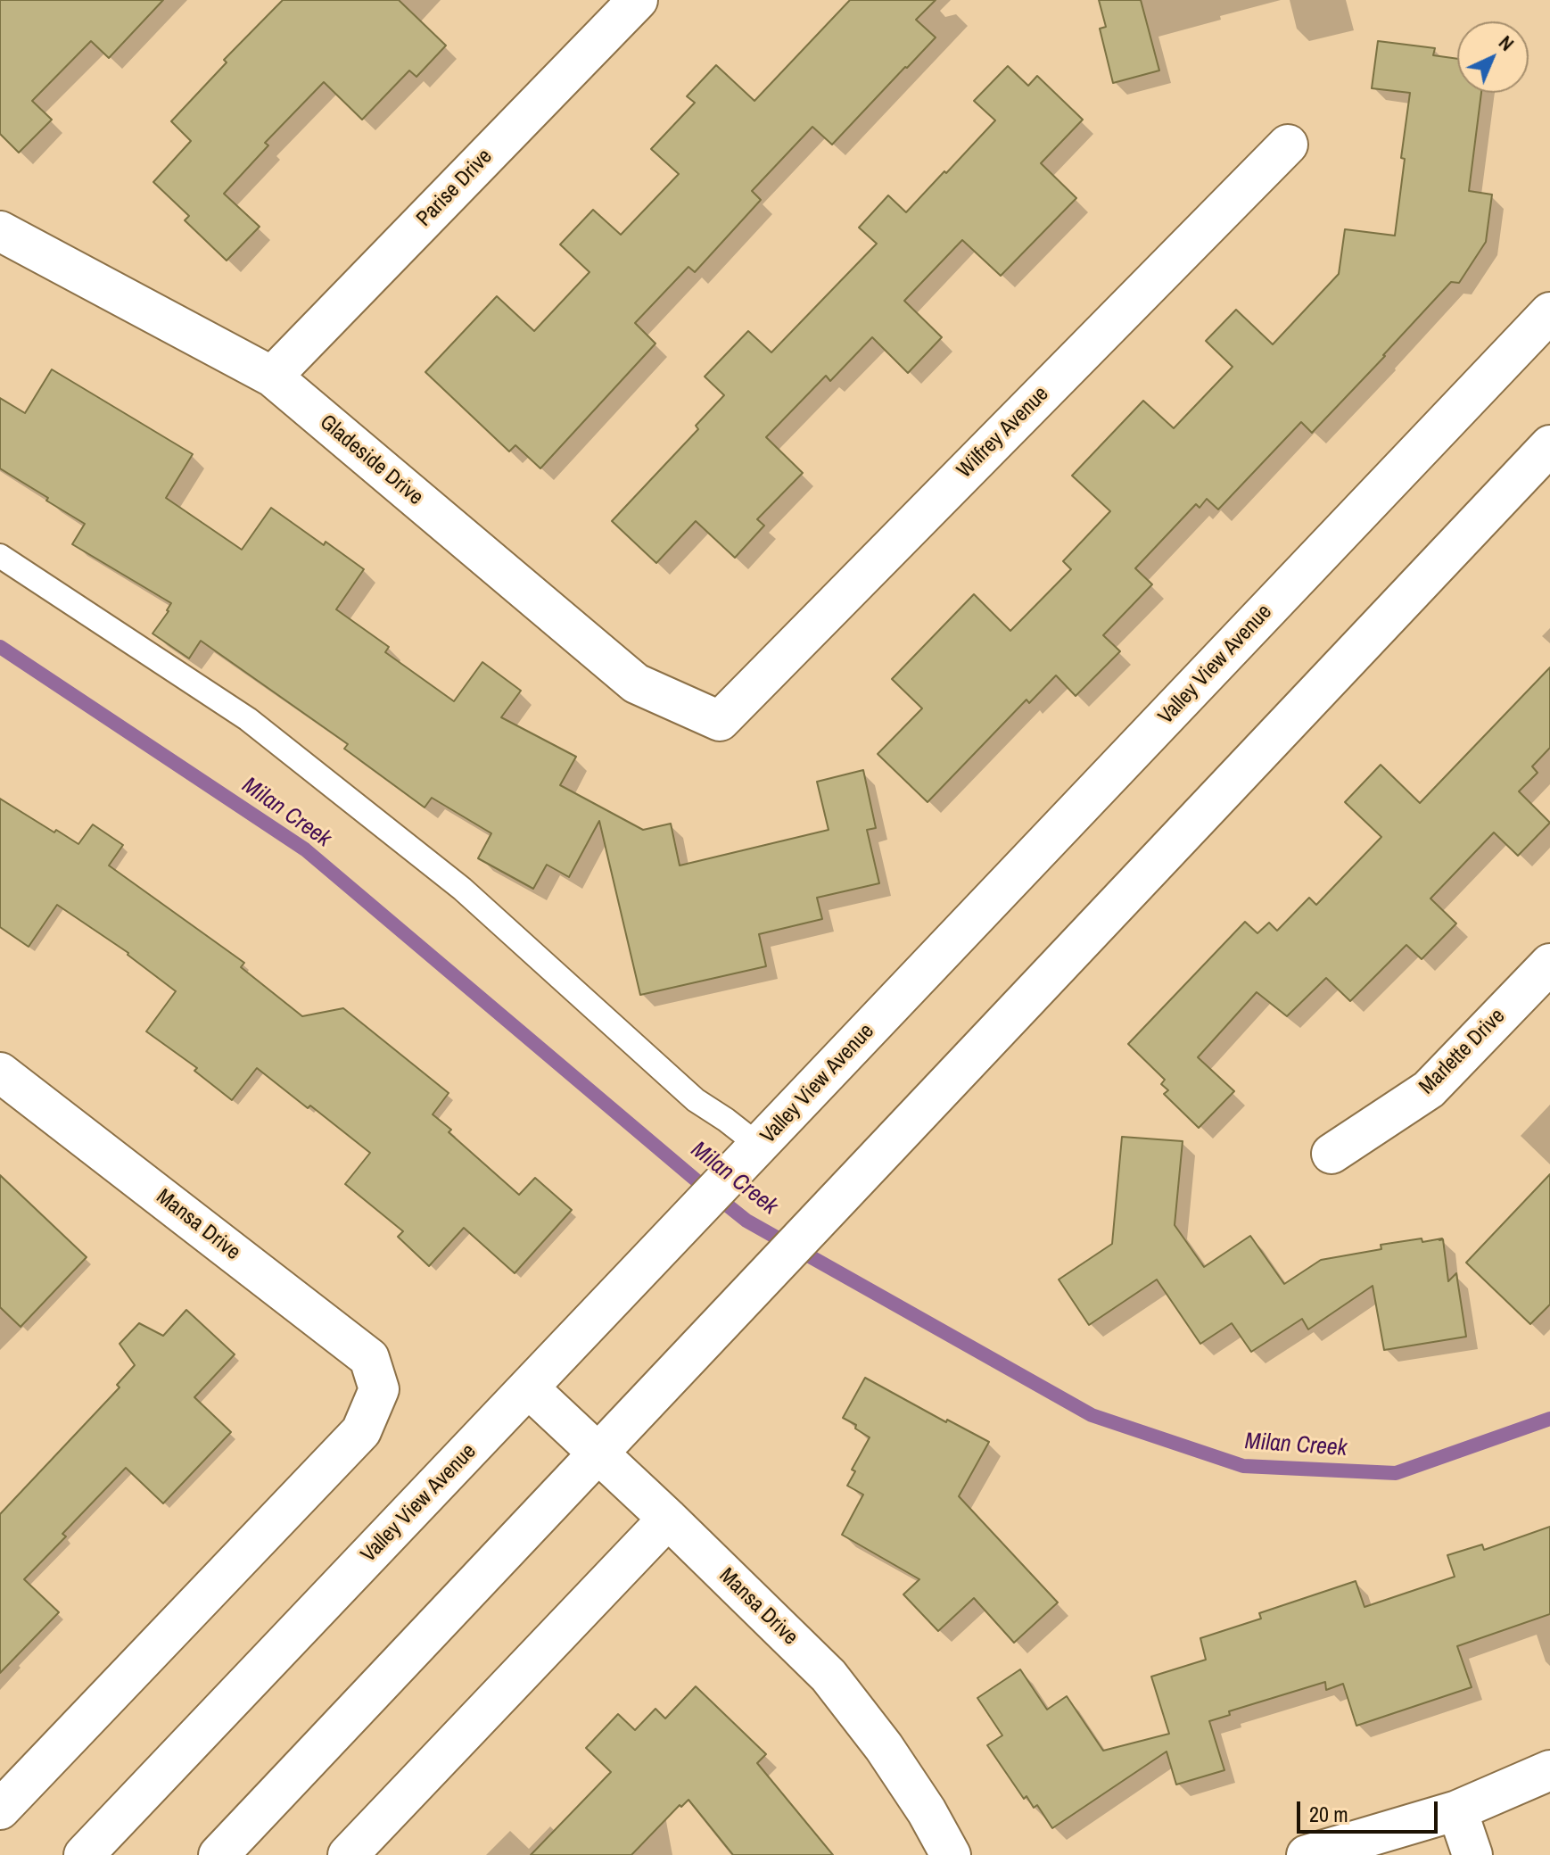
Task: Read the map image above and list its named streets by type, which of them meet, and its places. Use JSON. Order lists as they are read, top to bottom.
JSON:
{
  "streets": {
    "street": [
      "Parise Drive",
      "Wilfrey Avenue",
      "Gladeside Drive",
      "Valley View Avenue",
      "Marlette Drive",
      "Mansa Drive"
    ]
  },
  "crossings": [
    ["Parise Drive", "Gladeside Drive"],
    ["Wilfrey Avenue", "Gladeside Drive"],
    ["Valley View Avenue", "Mansa Drive"]
  ],
  "water": ["Milan Creek"],
  "scale_bar": "20 m",
  "north": "top right"
}
